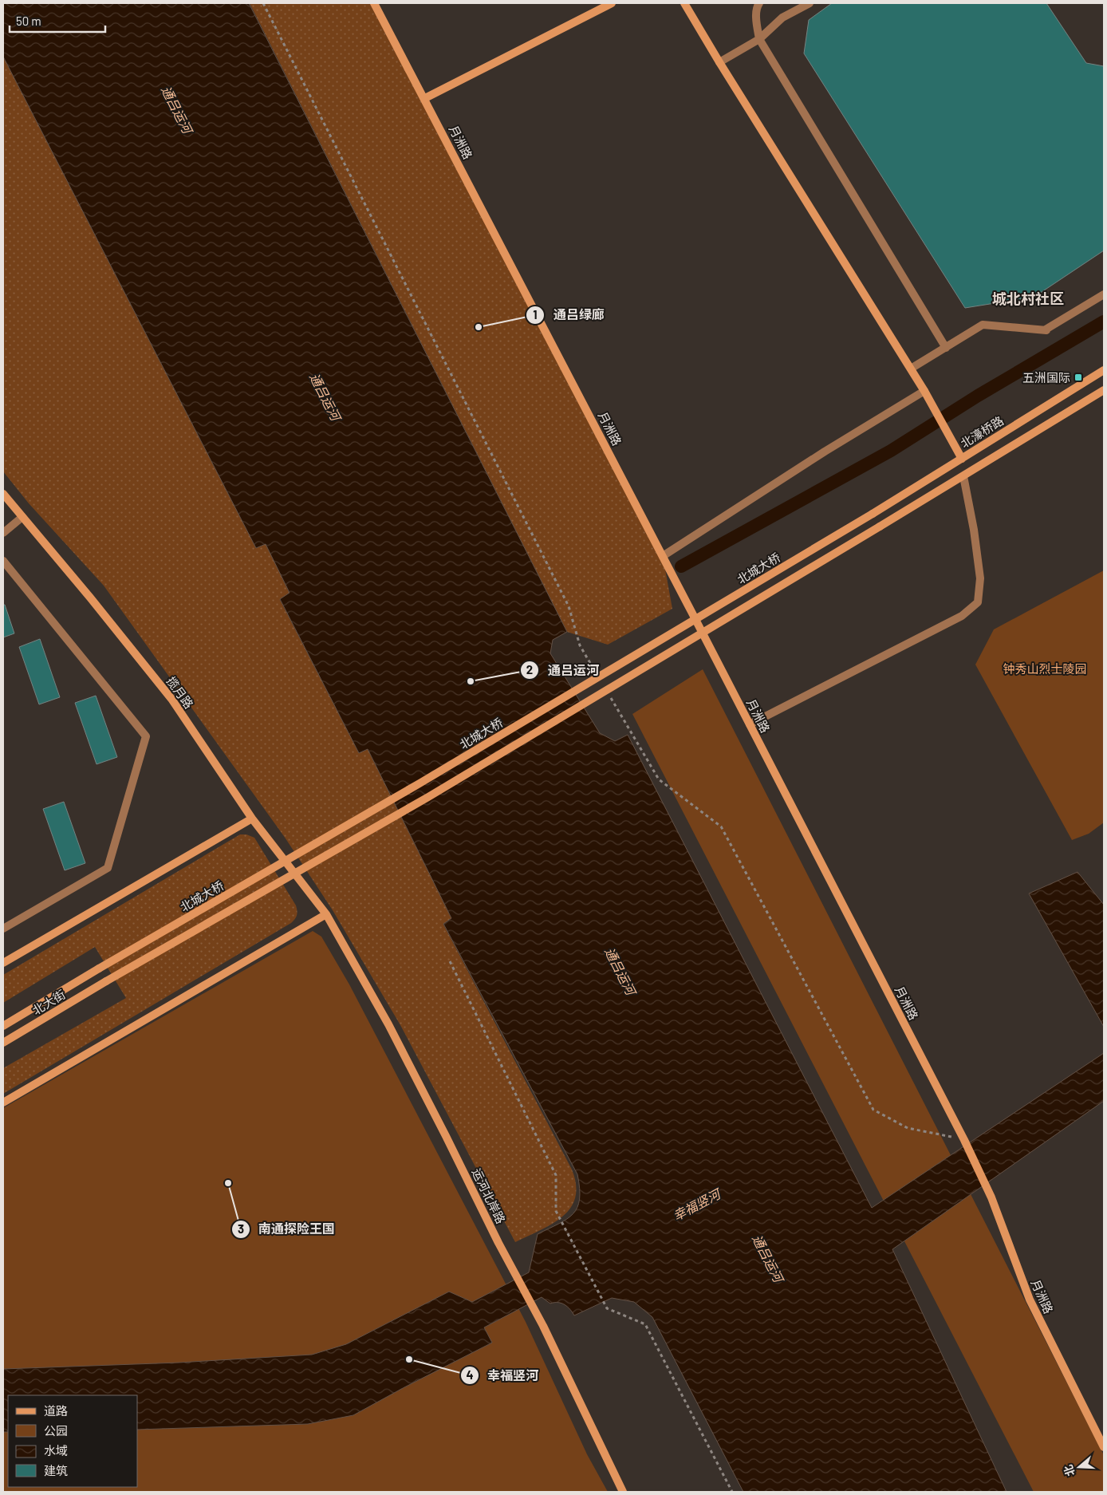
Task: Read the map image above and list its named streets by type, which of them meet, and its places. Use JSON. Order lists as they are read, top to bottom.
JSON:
{
  "streets": {
    "street": [
      "月洲路",
      "北濠桥路",
      "北城大桥",
      "揽月路",
      "北大街",
      "运河北岸路"
    ]
  },
  "crossings": [
    ["北濠桥路", "北城大桥"],
    ["北城大桥", "北大街"],
    ["揽月路", "运河北岸路"]
  ],
  "districts": ["城北村社区"],
  "water": ["通吕运河", "幸福竖河"],
  "parks": ["钟秀山烈士陵园"],
  "places": {
    "other": [
      "通吕绿廊",
      "通吕运河",
      "南通探险王国",
      "幸福竖河"
    ],
    "transit": ["五洲国际"]
  },
  "legend": [
    "道路",
    "公园",
    "水域",
    "建筑"
  ],
  "scale_bar": "50 m",
  "north": "left"
}
